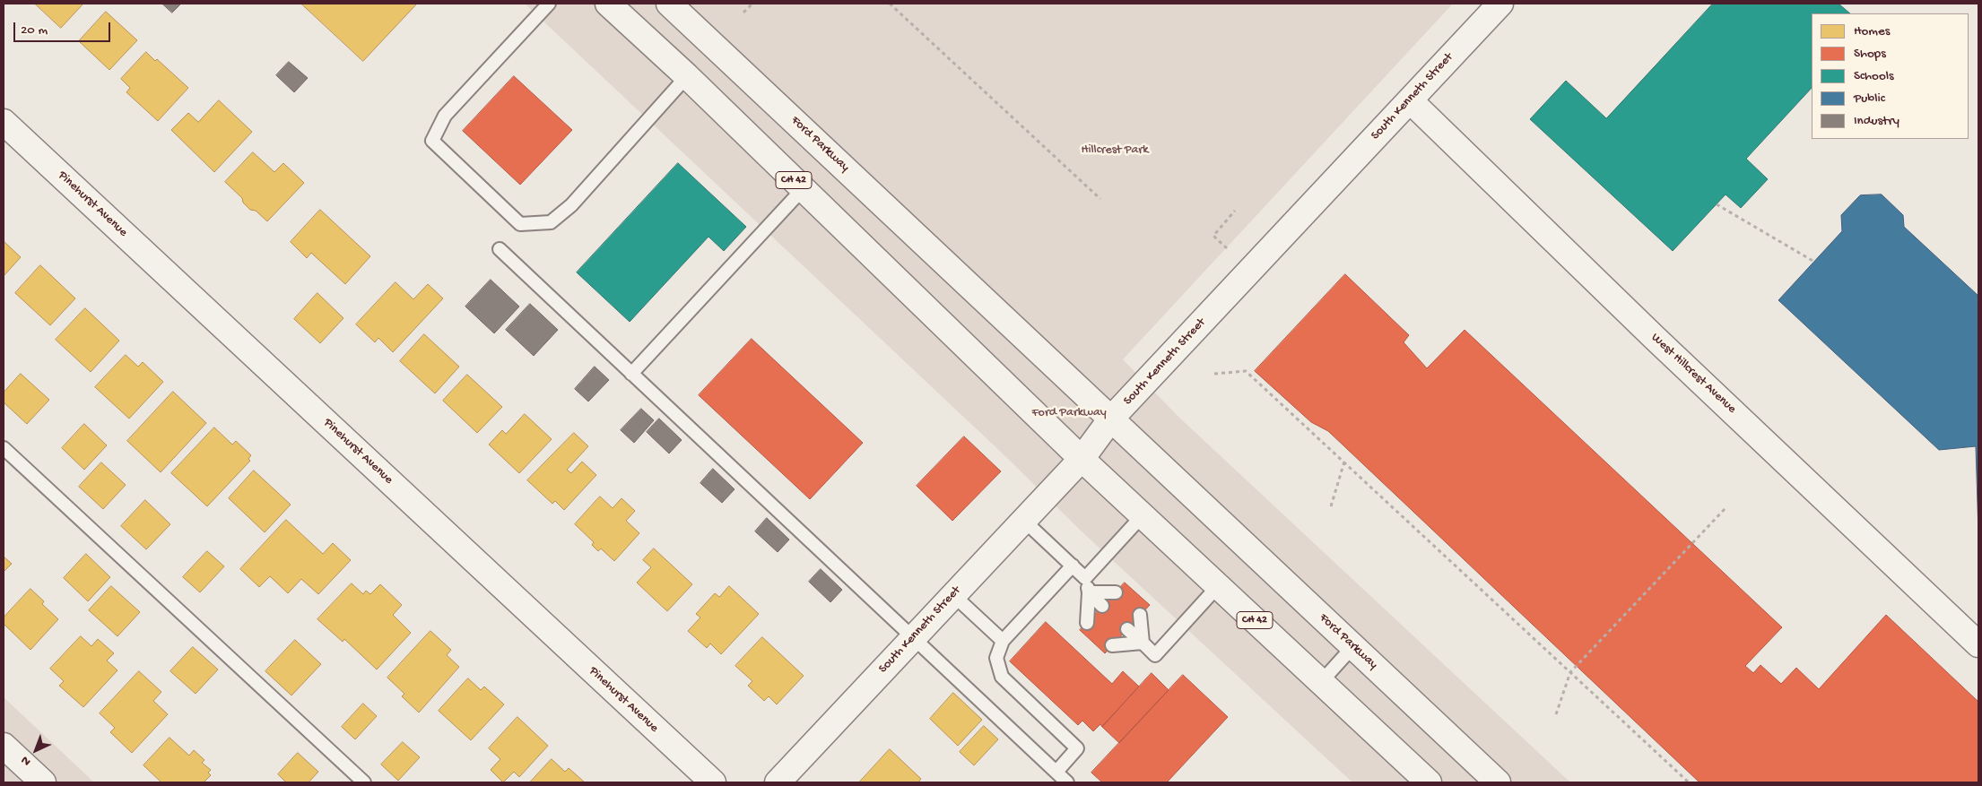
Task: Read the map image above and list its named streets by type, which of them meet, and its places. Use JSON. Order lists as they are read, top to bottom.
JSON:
{
  "streets": {
    "street": [
      "South Kenneth Street",
      "Ford Parkway",
      "CH 42",
      "Pinehurst Avenue",
      "West Hillcrest Avenue"
    ]
  },
  "crossings": [
    ["South Kenneth Street", "Ford Parkway"],
    ["South Kenneth Street", "CH 42"],
    ["South Kenneth Street", "West Hillcrest Avenue"]
  ],
  "parks": ["Hillcrest Park", "Ford Parkway"],
  "legend": [
    "Homes",
    "Shops",
    "Schools",
    "Public",
    "Industry"
  ],
  "scale_bar": "20 m",
  "north": "bottom left"
}
